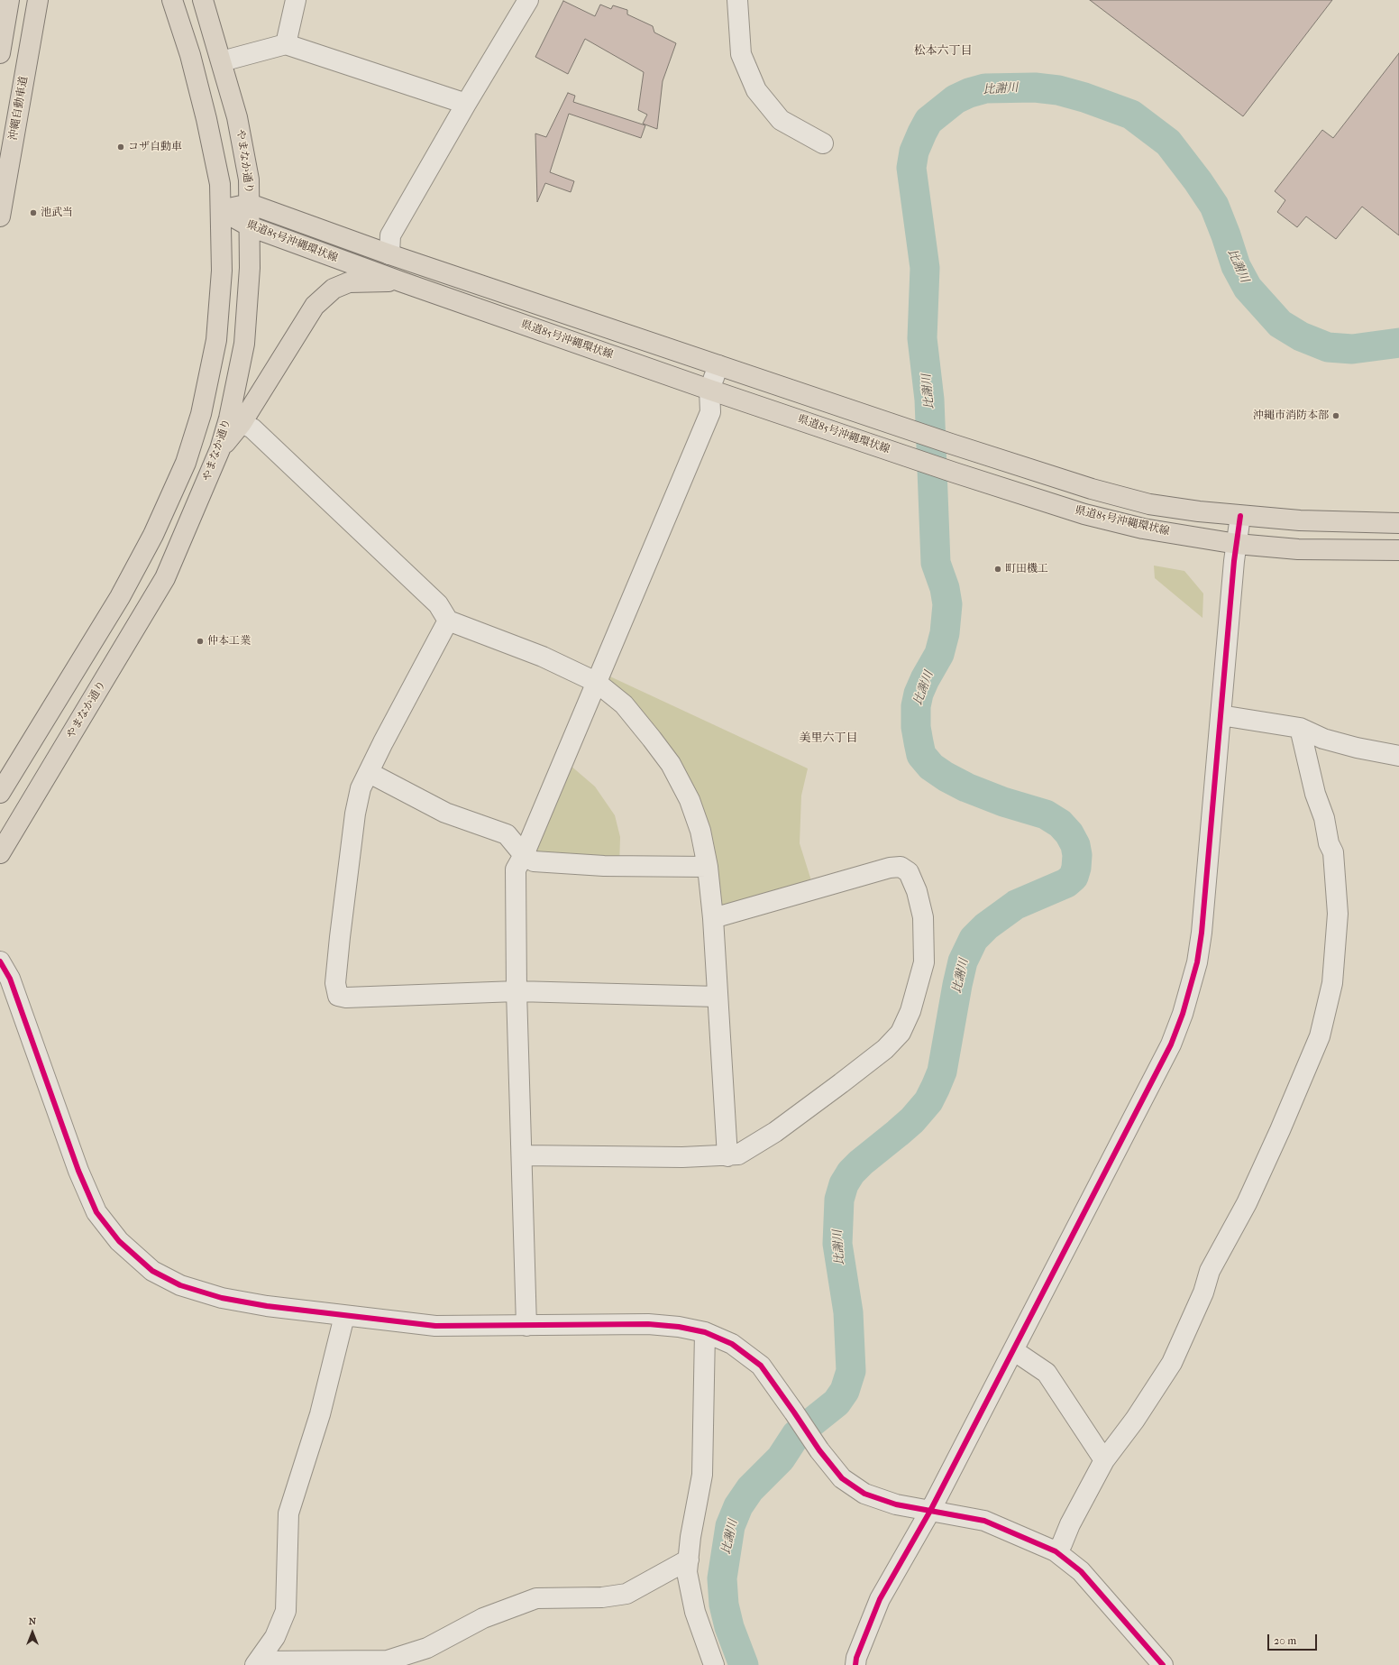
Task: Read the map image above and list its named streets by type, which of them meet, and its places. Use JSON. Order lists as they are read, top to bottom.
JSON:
{
  "streets": {
    "main road": ["沖縄自動車道", "やまなか通り", "県道85号沖縄環状線"]
  },
  "crossings": [
    ["やまなか通り", "県道85号沖縄環状線"]
  ],
  "districts": ["松本六丁目", "美里六丁目"],
  "water": ["比謝川"],
  "places": [
    "コザ自動車",
    "池武当",
    "沖縄市消防本部",
    "町田機工",
    "仲本工業"
  ],
  "scale_bar": "20 m",
  "north": "top"
}
